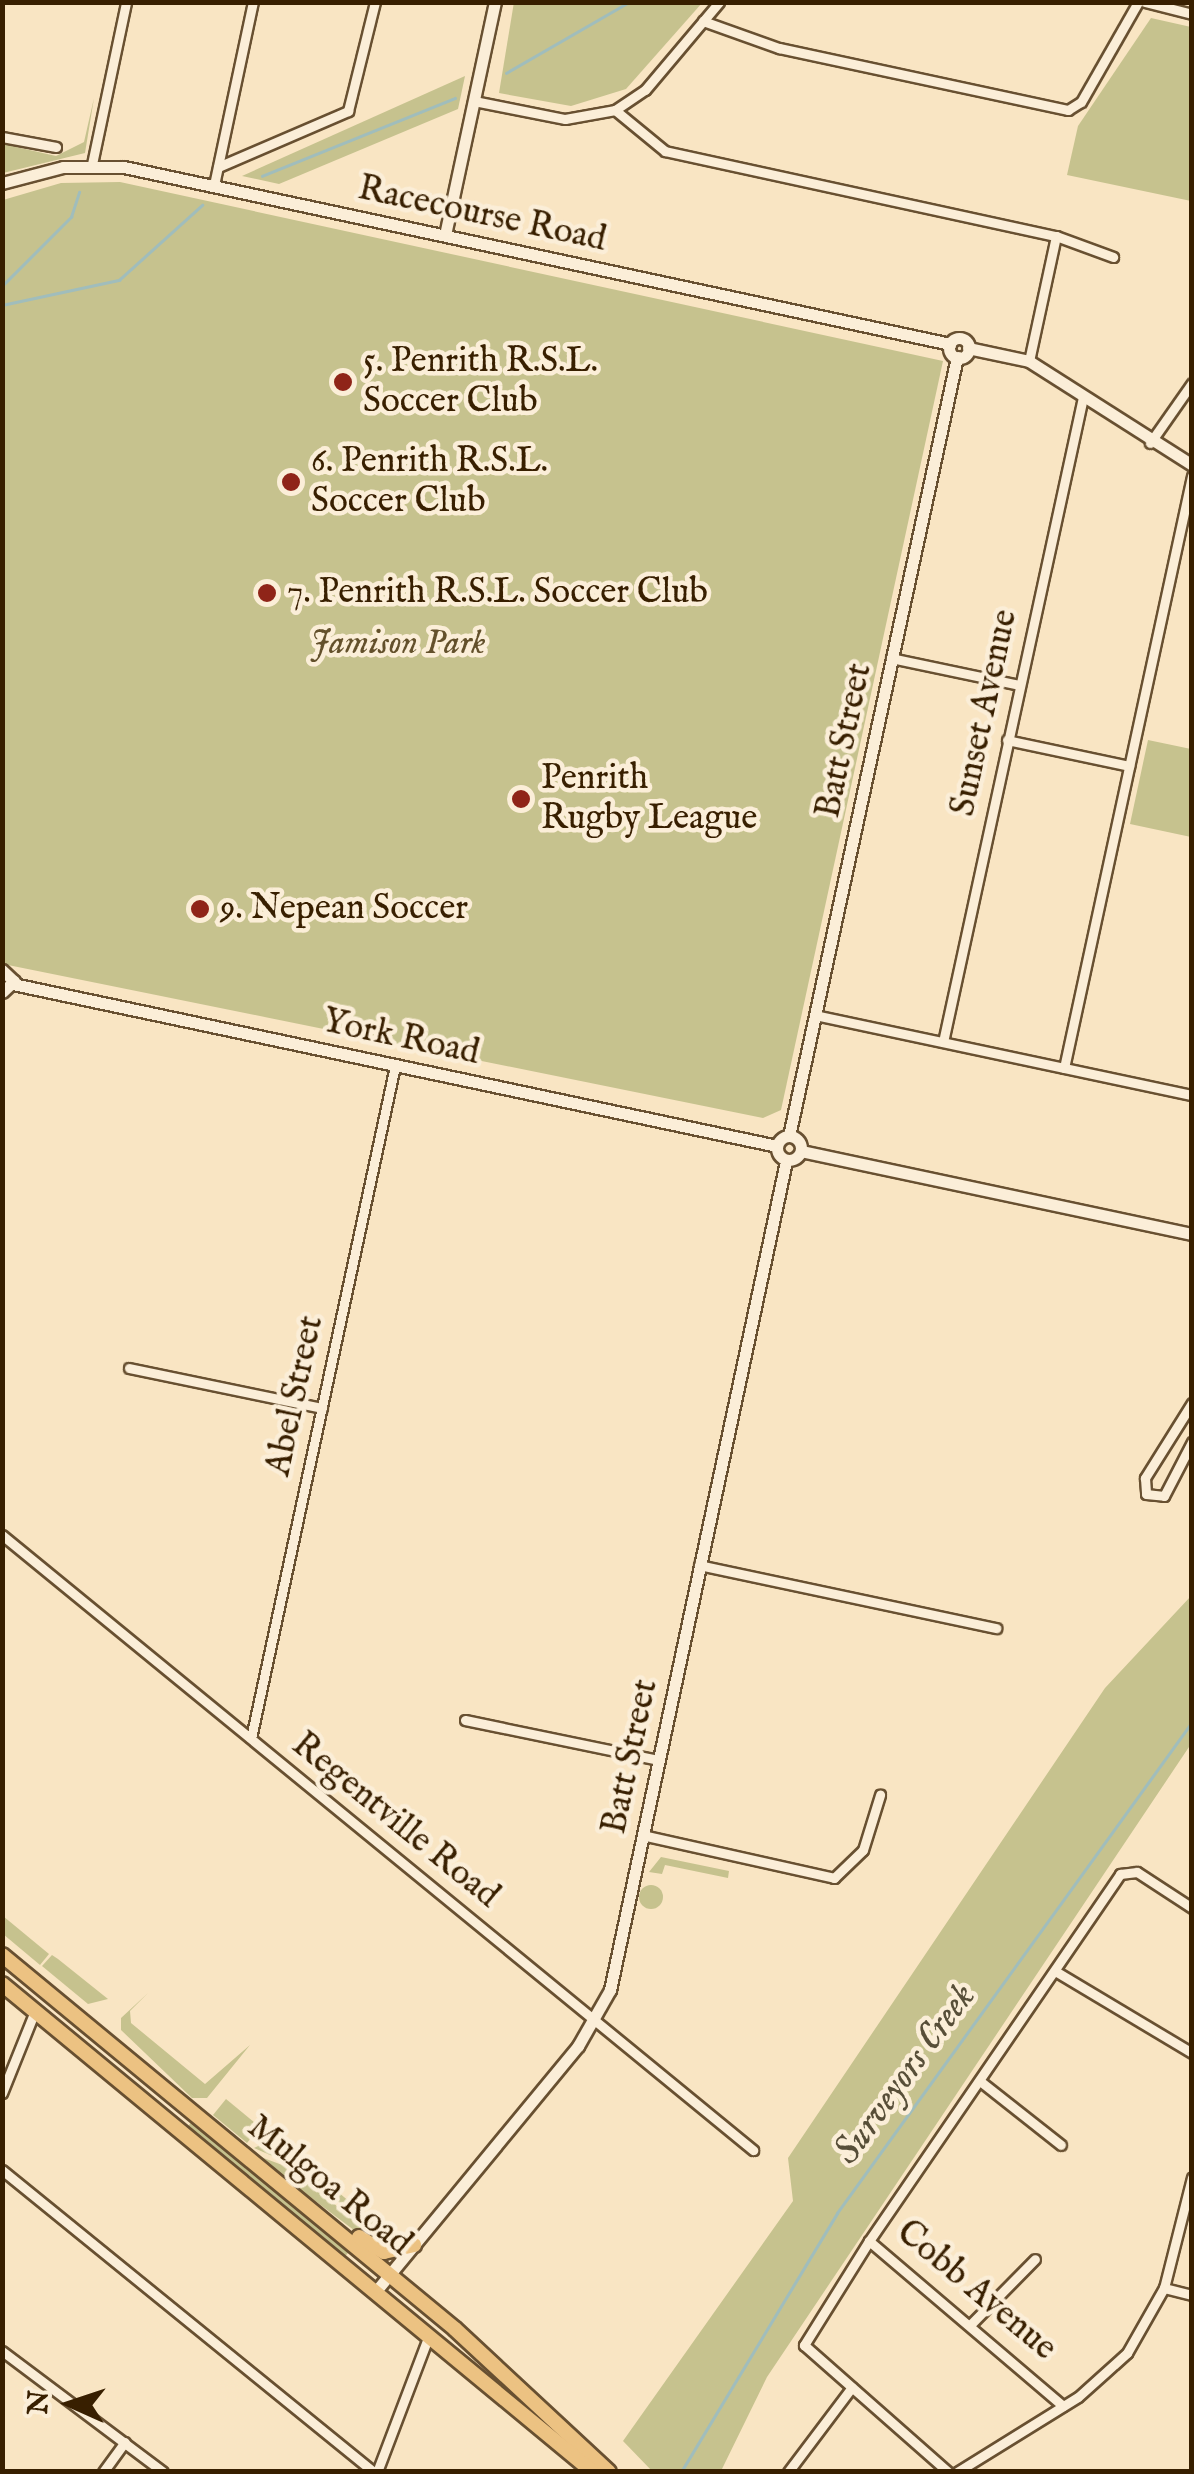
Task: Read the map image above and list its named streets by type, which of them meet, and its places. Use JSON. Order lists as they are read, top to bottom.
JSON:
{
  "streets": {
    "main road": ["Mulgoa Road"],
    "street": [
      "Racecourse Road",
      "Sunset Avenue",
      "Batt Street",
      "York Road",
      "Abel Street",
      "Regentville Road",
      "Cobb Avenue"
    ]
  },
  "crossings": [
    ["Batt Street", "Regentville Road"],
    ["Batt Street", "Mulgoa Road"],
    ["York Road", "Abel Street"],
    ["Abel Street", "Regentville Road"]
  ],
  "water": ["Surveyors Creek"],
  "parks": ["Jamison Park"],
  "places": [
    "5. Penrith R.S.L. Soccer Club",
    "6. Penrith R.S.L. Soccer Club",
    "7. Penrith R.S.L. Soccer Club",
    "Penrith Rugby League",
    "9. Nepean Soccer"
  ],
  "north": "left"
}
